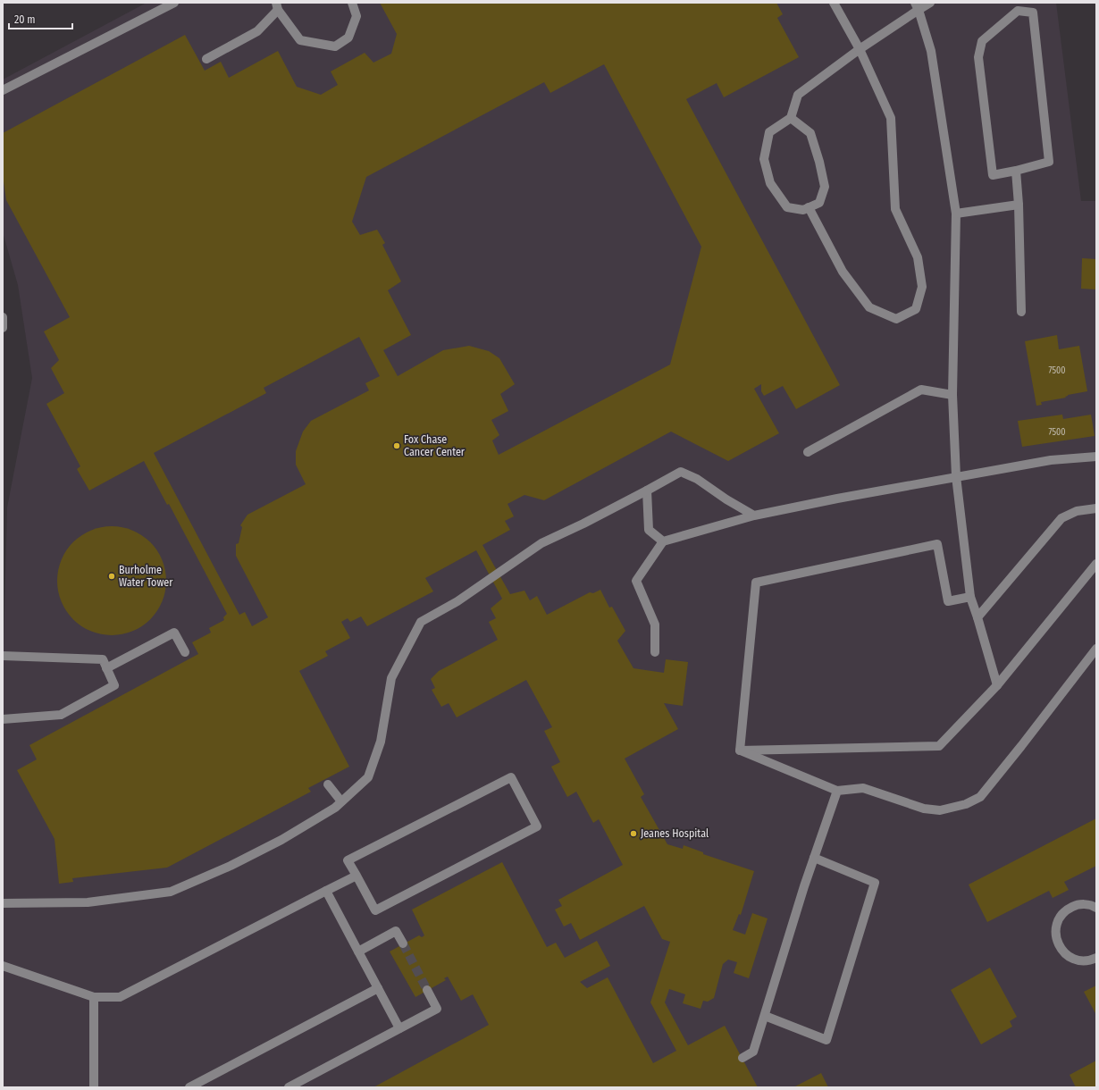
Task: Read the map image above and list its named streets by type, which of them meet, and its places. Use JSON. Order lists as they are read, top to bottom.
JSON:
{
  "places": ["Fox Chase Cancer Center", "Burholme Water Tower", "Jeanes Hospital"],
  "house_numbers": ["7500", "7500"],
  "scale_bar": "20 m"
}
